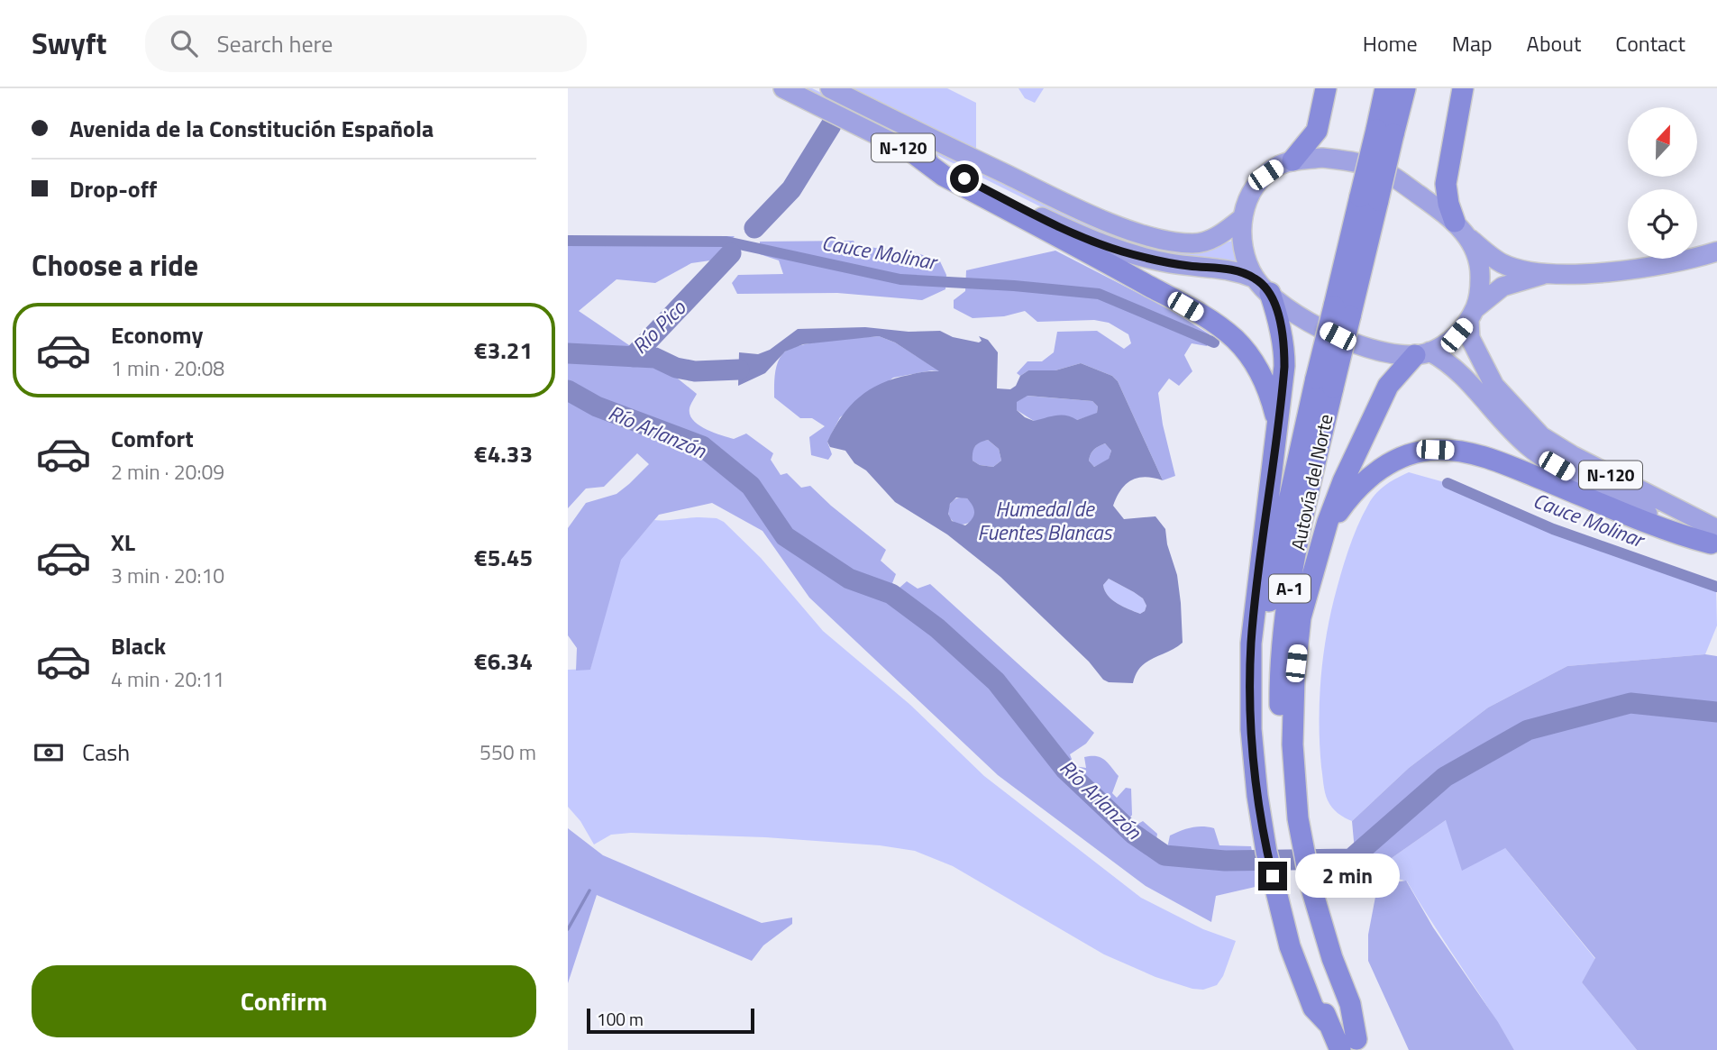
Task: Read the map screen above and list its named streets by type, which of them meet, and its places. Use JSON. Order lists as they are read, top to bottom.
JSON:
{
  "streets": {
    "highway": ["N-120", "Autovía del Norte", "A-1"]
  },
  "crossings": [
    ["Autovía del Norte", "A-1"]
  ],
  "water": [
    "Cauce Molinar",
    "Río Pico",
    "Río Arlanzón",
    "Humedal de Fuentes Blancas"
  ],
  "scale_bar": "100 m",
  "north": "top",
  "page": {
    "header": "Swyft",
    "search": "Search here",
    "nav": [
      "Home",
      "Map",
      "About",
      "Contact"
    ],
    "banner": ["Avenida de la Constitución Española", "Drop-off"],
    "heading": "Choose a ride",
    "list": [
      {
        "name": "Economy",
        "note": "1 min · 20:08",
        "value": "€3.21"
      },
      {
        "name": "Comfort",
        "note": "2 min · 20:09",
        "value": "€4.33"
      },
      {
        "name": "XL",
        "note": "3 min · 20:10",
        "value": "€5.45"
      },
      {
        "name": "Black",
        "note": "4 min · 20:11",
        "value": "€6.34"
      }
    ],
    "pay": ["Cash", "550 m"],
    "bubble": "2 min",
    "buttons": "Confirm",
    "scale": "100 m"
  }
}
